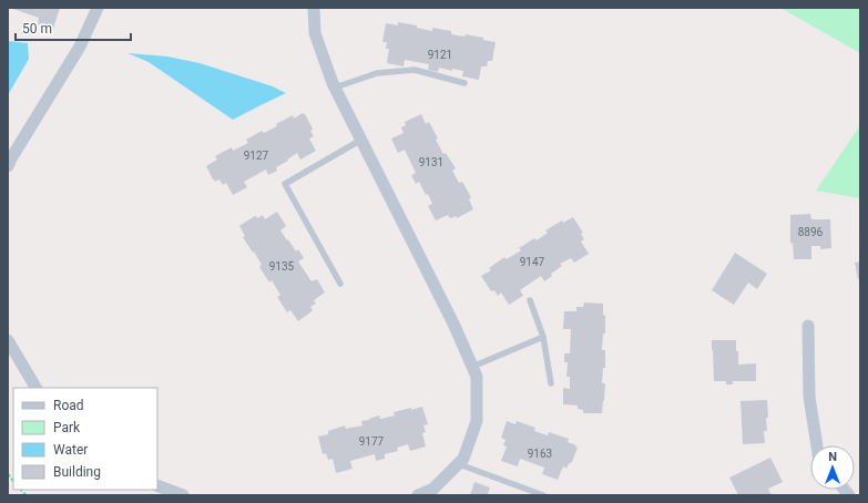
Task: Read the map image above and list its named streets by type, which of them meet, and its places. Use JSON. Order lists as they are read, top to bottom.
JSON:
{
  "house_numbers": [
    "9121",
    "9127",
    "9131",
    "8896",
    "9147",
    "9135",
    "9177",
    "9163"
  ],
  "legend": [
    "Road",
    "Park",
    "Water",
    "Building"
  ],
  "scale_bar": "50 m",
  "north": "top"
}
